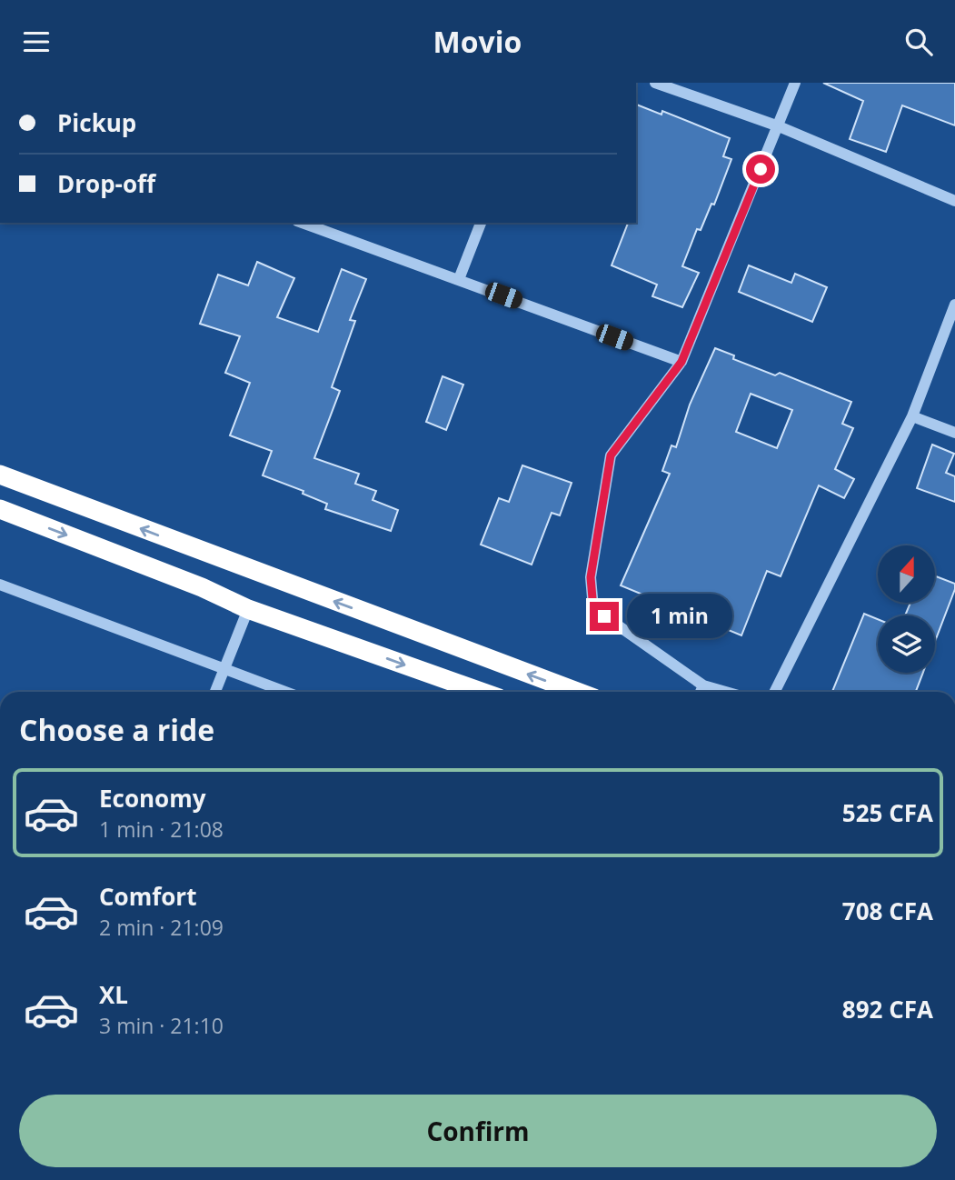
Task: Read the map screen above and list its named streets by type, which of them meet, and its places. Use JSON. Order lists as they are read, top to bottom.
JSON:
{
  "north": "top",
  "page": {
    "header": "Movio",
    "banner": ["Pickup", "Drop-off"],
    "bubble": "1 min",
    "heading": "Choose a ride",
    "list": [
      {
        "name": "Economy",
        "note": "1 min · 21:08",
        "value": "525 CFA"
      },
      {
        "name": "Comfort",
        "note": "2 min · 21:09",
        "value": "708 CFA"
      },
      {
        "name": "XL",
        "note": "3 min · 21:10",
        "value": "892 CFA"
      }
    ],
    "buttons": "Confirm"
  }
}
